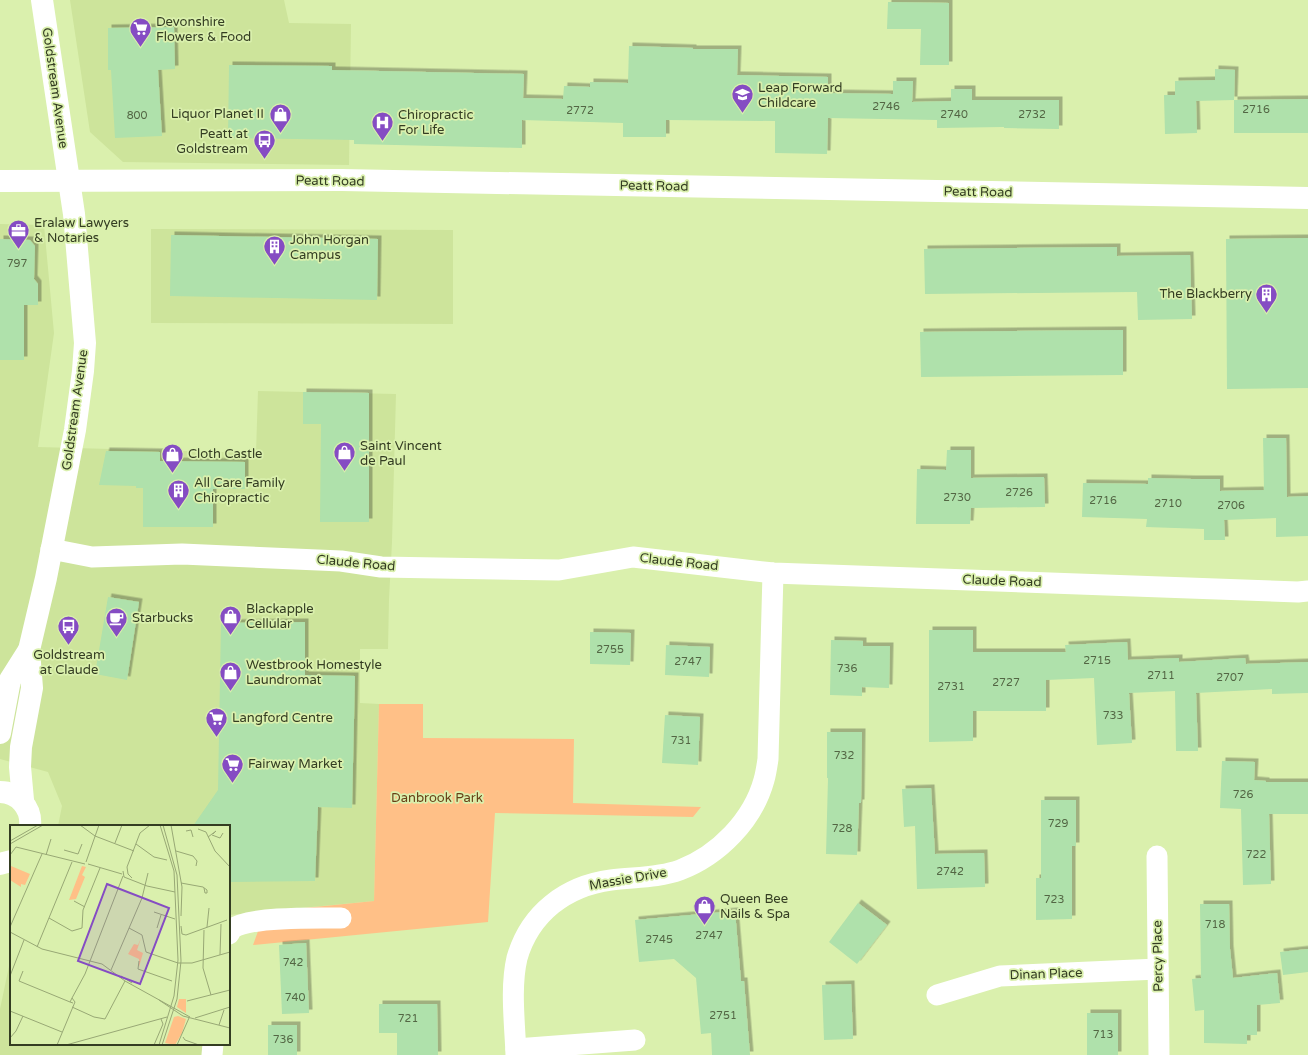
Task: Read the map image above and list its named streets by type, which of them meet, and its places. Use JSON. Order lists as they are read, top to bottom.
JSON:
{
  "streets": {
    "street": [
      "Goldstream Avenue",
      "Peatt Road",
      "Claude Road",
      "Massie Drive",
      "Percy Place",
      "Dinan Place"
    ]
  },
  "crossings": [
    ["Goldstream Avenue", "Peatt Road"],
    ["Goldstream Avenue", "Claude Road"],
    ["Claude Road", "Massie Drive"],
    ["Percy Place", "Dinan Place"]
  ],
  "parks": ["Danbrook Park"],
  "places": {
    "supermarket": ["Devonshire Flowers & Food", "Langford Centre", "Fairway Market"],
    "school or university": ["Leap Forward Childcare"],
    "shop": [
      "Liquor Planet II",
      "Saint Vincent de Paul",
      "Cloth Castle",
      "Blackapple Cellular",
      "Westbrook Homestyle Laundromat",
      "Queen Bee Nails & Spa"
    ],
    "hospital": ["Chiropractic For Life"],
    "bus stop": ["Peatt at Goldstream", "Goldstream at Claude"],
    "office": ["Eralaw Lawyers & Notaries"],
    "building": ["John Horgan Campus", "The Blackberry", "All Care Family Chiropractic"],
    "cafe": ["Starbucks"]
  },
  "house_numbers": [
    "2746",
    "2716",
    "2772",
    "2740",
    "2732",
    "800",
    "797",
    "2726",
    "2730",
    "2716",
    "2710",
    "2706",
    "2755",
    "2715",
    "2747",
    "736",
    "2711",
    "2707",
    "2727",
    "2731",
    "733",
    "731",
    "732",
    "726",
    "729",
    "728",
    "722",
    "2742",
    "723",
    "718",
    "2747",
    "2745",
    "742",
    "740",
    "2751",
    "721",
    "713",
    "736"
  ]
}
